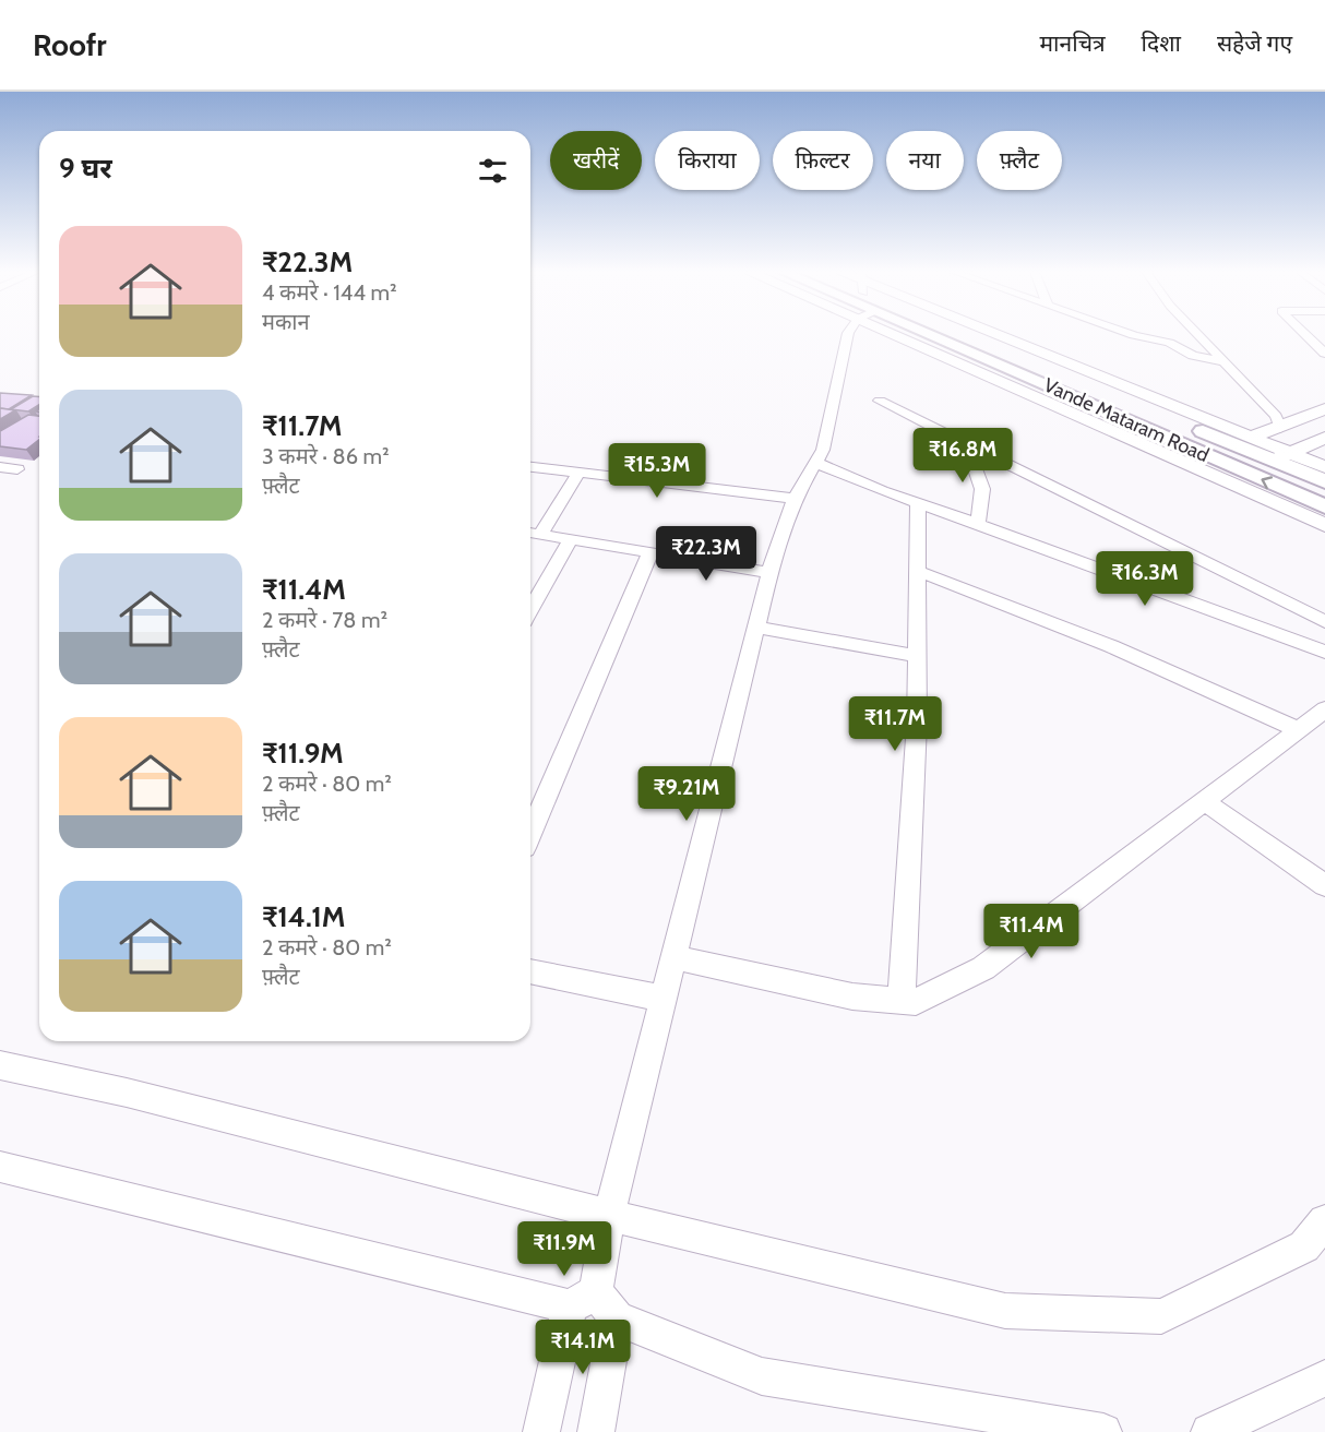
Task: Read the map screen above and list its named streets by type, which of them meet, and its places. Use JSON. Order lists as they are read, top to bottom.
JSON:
{
  "streets": {
    "main road": ["Vande Mataram Road"]
  },
  "page": {
    "header": "Roofr",
    "nav": ["मानचित्र", "दिशा", "सहेजे गए"],
    "chip": [
      "खरीदें",
      "किराया",
      "फ़िल्टर",
      "नया",
      "फ़्लैट"
    ],
    "heading": "9 घर",
    "list": [
      {
        "name": "₹22.3M",
        "note": "4 कमरे · 144 m² · मकान"
      },
      {
        "name": "₹11.7M",
        "note": "3 कमरे · 86 m² · फ़्लैट"
      },
      {
        "name": "₹11.4M",
        "note": "2 कमरे · 78 m² · फ़्लैट"
      },
      {
        "name": "₹11.9M",
        "note": "2 कमरे · 80 m² · फ़्लैट"
      },
      {
        "name": "₹14.1M",
        "note": "2 कमरे · 80 m² · फ़्लैट"
      }
    ],
    "price": [
      "₹16.8M",
      "₹15.3M",
      "₹22.3M",
      "₹16.3M",
      "₹11.7M",
      "₹9.21M",
      "₹11.4M",
      "₹11.9M",
      "₹14.1M"
    ]
  }
}
